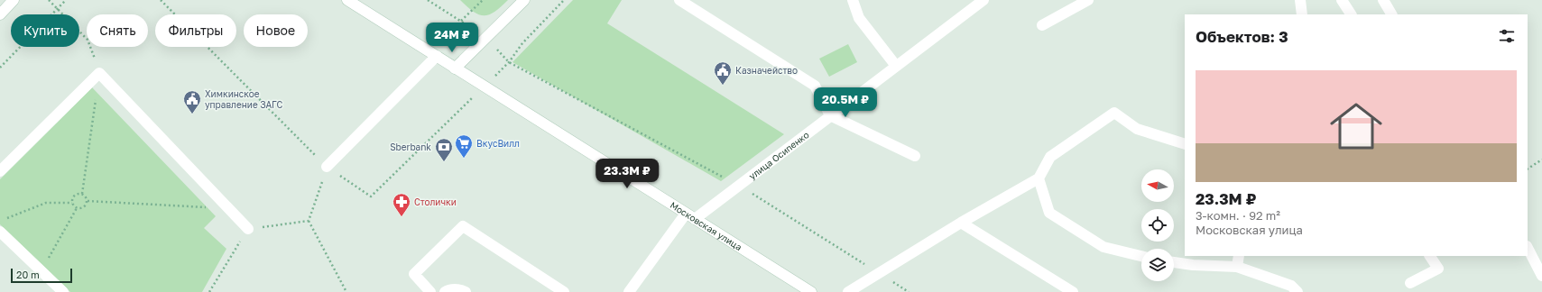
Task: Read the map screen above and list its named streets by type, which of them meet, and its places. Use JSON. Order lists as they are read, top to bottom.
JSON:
{
  "streets": {
    "street": ["улица Осипенко", "Московская улица"]
  },
  "crossings": [
    ["улица Осипенко", "Московская улица"]
  ],
  "places": {
    "public building": ["Казначейство", "Химкинское управление ЗАГС"],
    "supermarket": ["ВкусВилл"],
    "bank": ["Sberbank"],
    "pharmacy": ["Столички"]
  },
  "scale_bar": "20 m",
  "north": "left",
  "page": {
    "chip": [
      "Купить",
      "Снять",
      "Фильтры",
      "Новое"
    ],
    "heading": "Объектов: 3",
    "price": ["24M ₽", "20.5M ₽", "23.3M ₽"],
    "list": [
      {
        "name": "23.3M ₽",
        "note": "3-комн. · 92 m² · Московская улица"
      }
    ],
    "scale": "20 m"
  }
}
